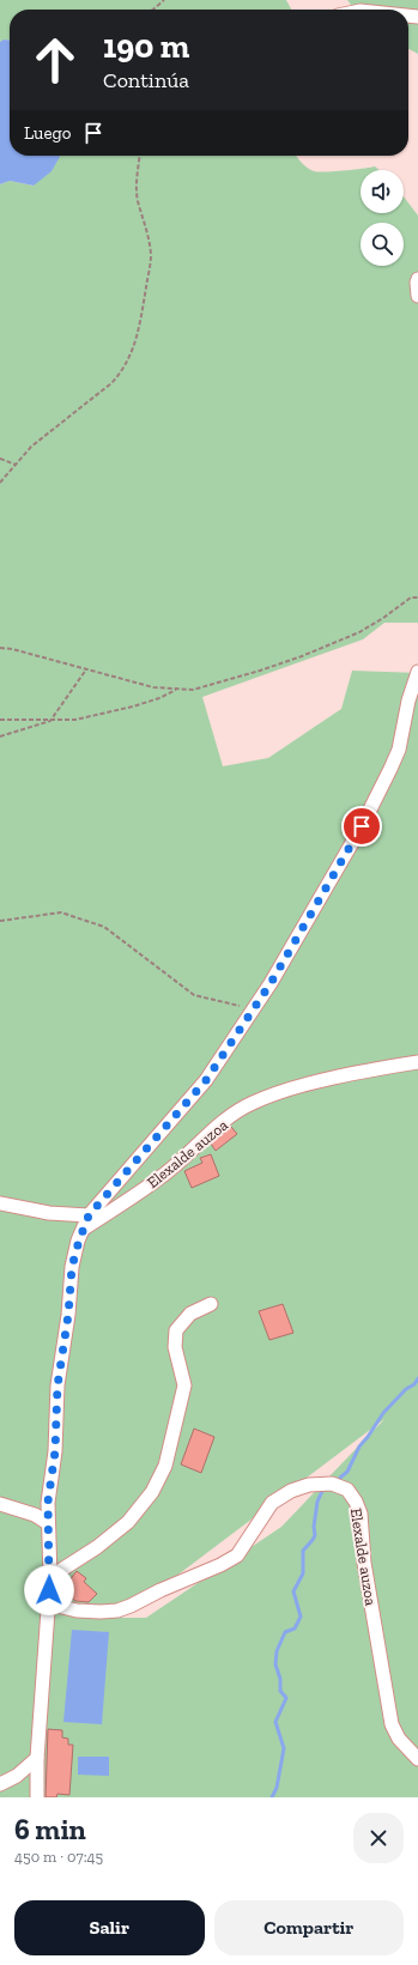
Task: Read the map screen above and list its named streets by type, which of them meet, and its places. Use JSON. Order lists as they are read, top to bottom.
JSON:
{
  "streets": {
    "street": ["Elexalde auzoa"]
  },
  "page": {
    "turn": ["190 m", "Continúa"],
    "then": "Luego",
    "heading": ["6 min", "450 m · 07:45"],
    "buttons": ["Salir", "Compartir"]
  }
}
